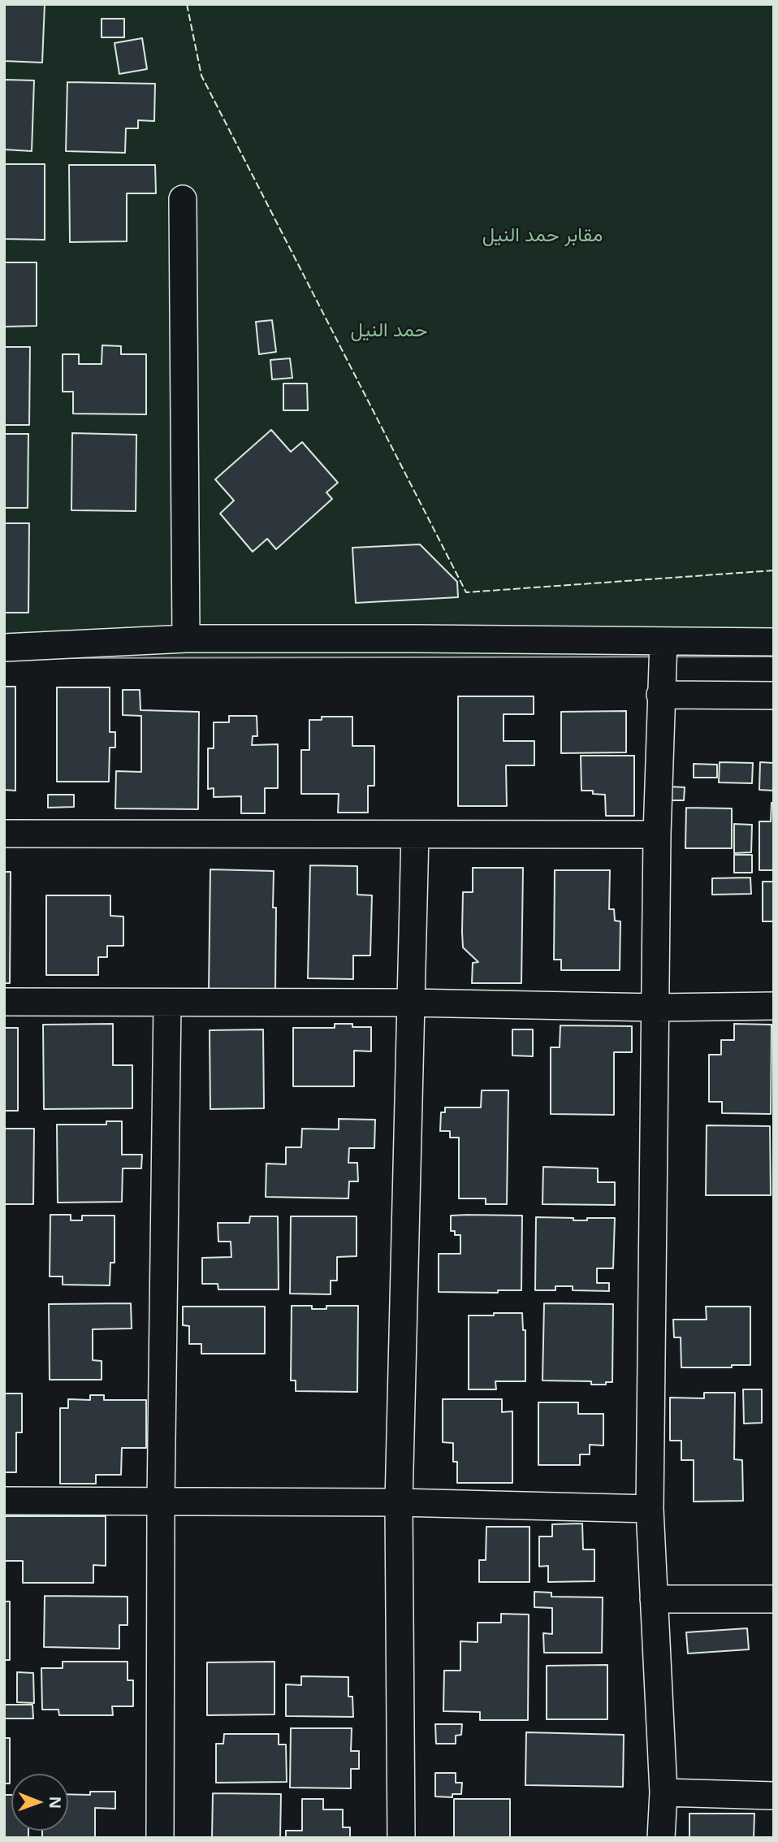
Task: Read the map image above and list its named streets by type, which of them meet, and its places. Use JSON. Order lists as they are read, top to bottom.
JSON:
{
  "parks": ["مقابر حمد النيل", "حمد النيل"],
  "north": "right"
}
